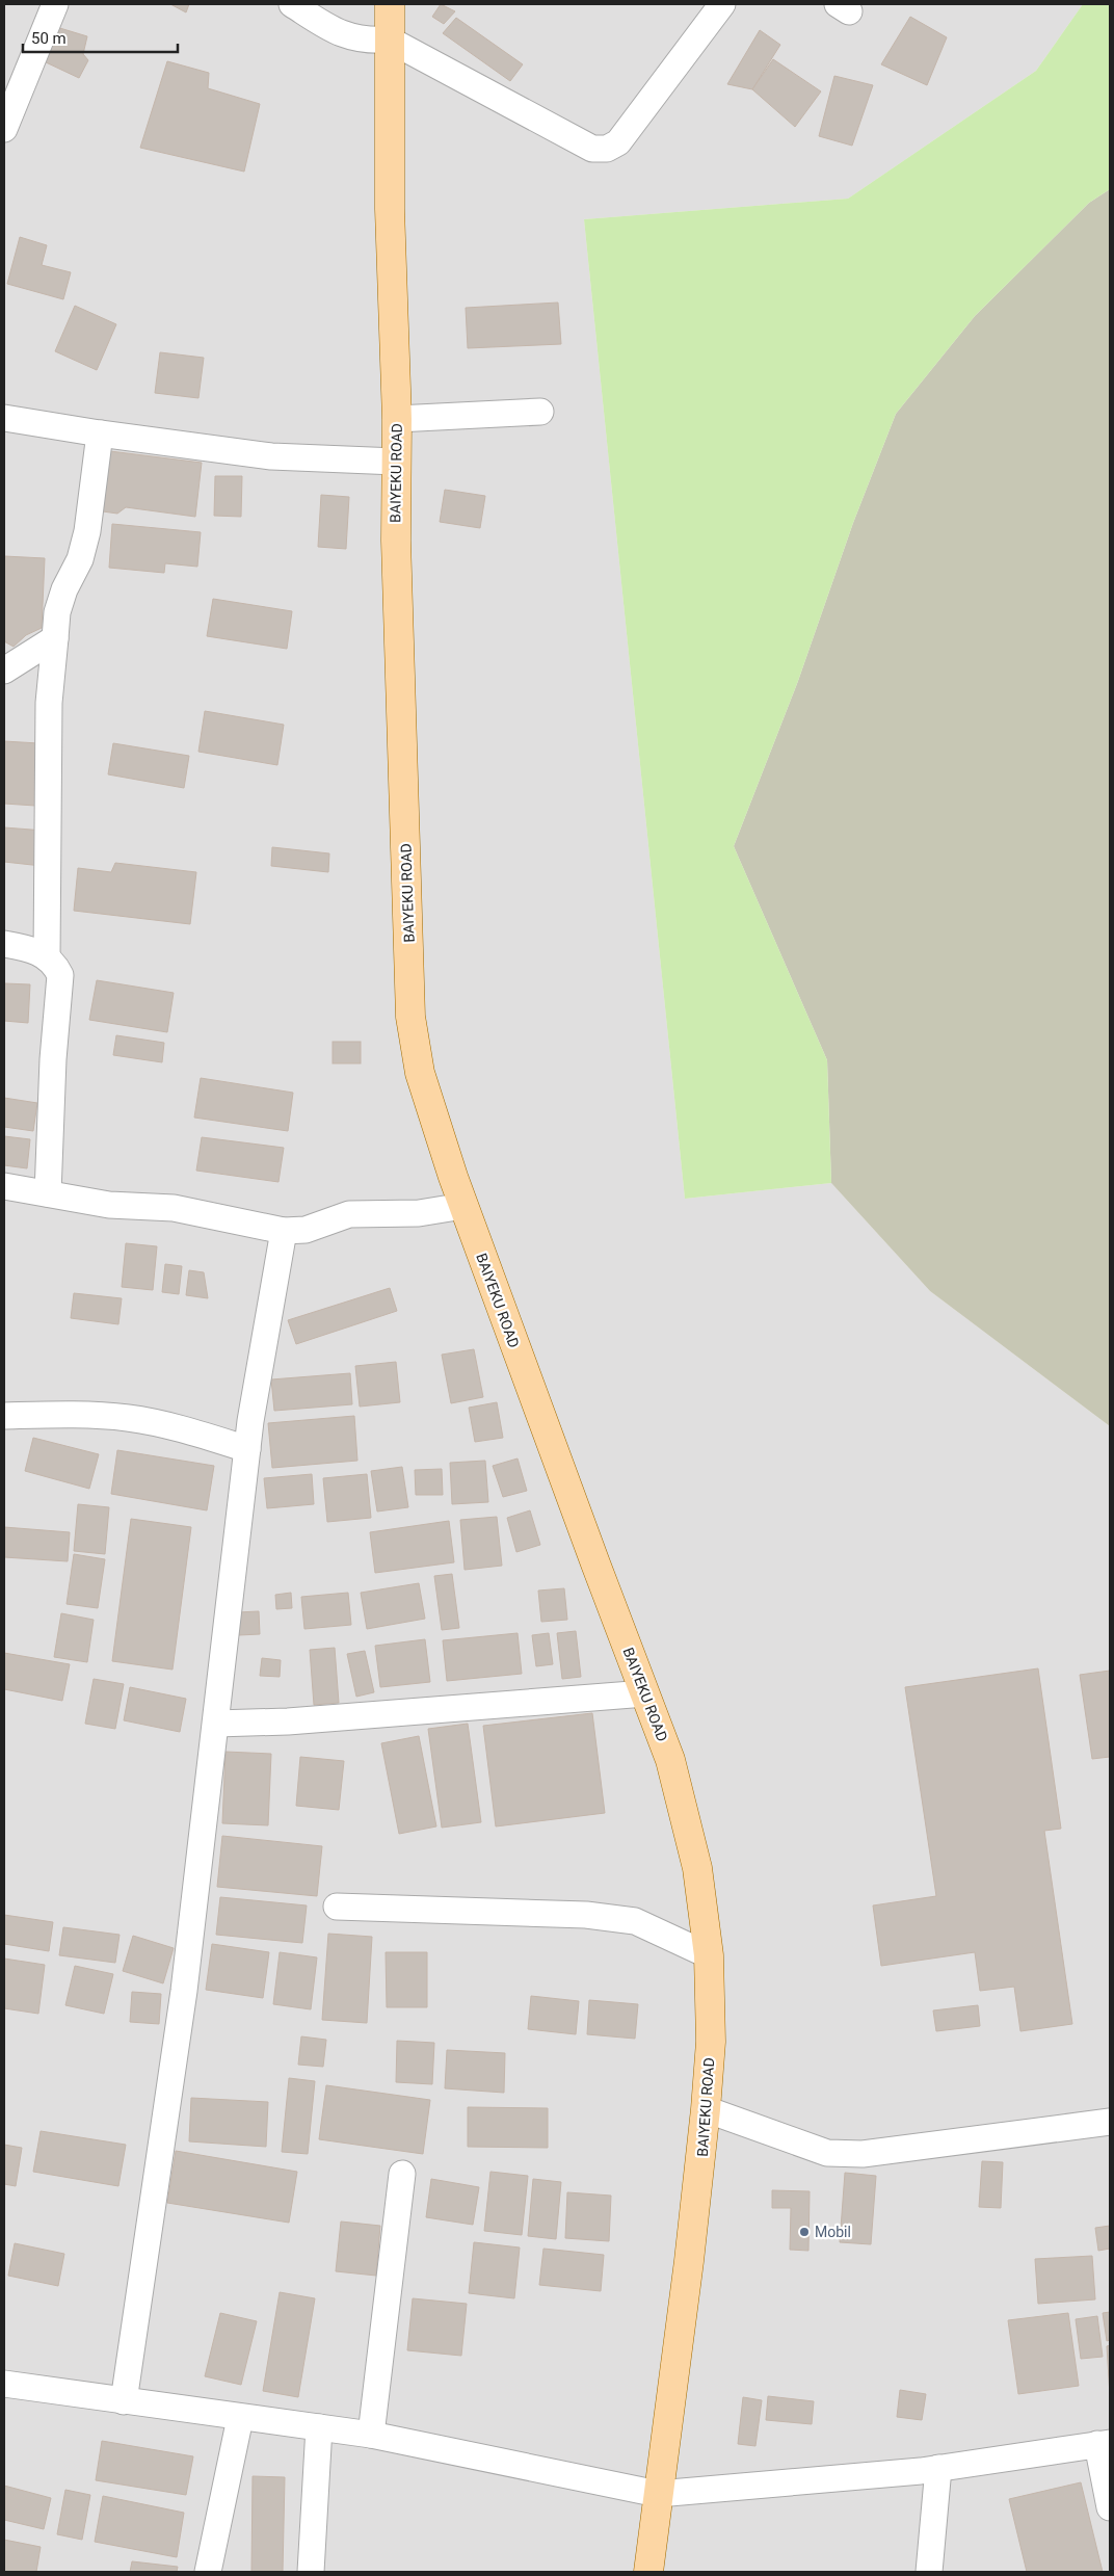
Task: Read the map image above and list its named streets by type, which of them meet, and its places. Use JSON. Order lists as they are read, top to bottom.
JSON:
{
  "streets": {
    "main road": ["BAIYEKU ROAD"]
  },
  "places": ["Mobil"],
  "scale_bar": "50 m"
}
